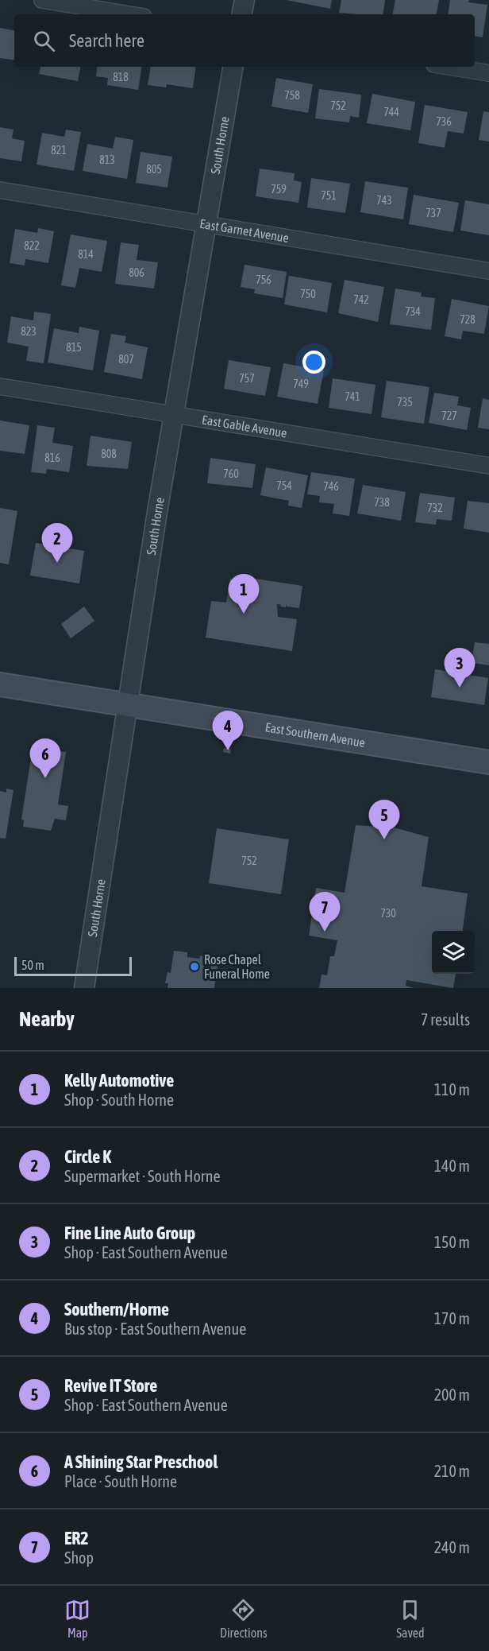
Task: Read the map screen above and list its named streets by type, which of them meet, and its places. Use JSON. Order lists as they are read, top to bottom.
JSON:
{
  "streets": {
    "main road": ["East Southern Avenue"],
    "street": ["South Horne", "East Garnet Avenue", "East Gable Avenue"]
  },
  "crossings": [
    ["South Horne", "East Garnet Avenue"],
    ["South Horne", "East Gable Avenue"],
    ["South Horne", "East Southern Avenue"]
  ],
  "places": ["Rose Chapel Funeral Home"],
  "house_numbers": [
    "818",
    "758",
    "752",
    "744",
    "736",
    "821",
    "813",
    "805",
    "759",
    "751",
    "743",
    "737",
    "822",
    "814",
    "806",
    "756",
    "750",
    "742",
    "734",
    "728",
    "823",
    "815",
    "807",
    "757",
    "749",
    "741",
    "735",
    "727",
    "808",
    "816",
    "760",
    "754",
    "746",
    "738",
    "732",
    "752",
    "730"
  ],
  "scale_bar": "50 m",
  "page": {
    "search": "Search here",
    "pins": [
      "2",
      "1",
      "3",
      "4",
      "6",
      "5",
      "7"
    ],
    "scale": "50 m",
    "heading": ["Nearby", "7 results"],
    "list": [
      {
        "mark": "1",
        "name": "Kelly Automotive",
        "note": "Shop · South Horne",
        "value": "110 m"
      },
      {
        "mark": "2",
        "name": "Circle K",
        "note": "Supermarket · South Horne",
        "value": "140 m"
      },
      {
        "mark": "3",
        "name": "Fine Line Auto Group",
        "note": "Shop · East Southern Avenue",
        "value": "150 m"
      },
      {
        "mark": "4",
        "name": "Southern/Horne",
        "note": "Bus stop · East Southern Avenue",
        "value": "170 m"
      },
      {
        "mark": "5",
        "name": "Revive IT Store",
        "note": "Shop · East Southern Avenue",
        "value": "200 m"
      },
      {
        "mark": "6",
        "name": "A Shining Star Preschool",
        "note": "Place · South Horne",
        "value": "210 m"
      },
      {
        "mark": "7",
        "name": "ER2",
        "note": "Shop",
        "value": "240 m"
      }
    ],
    "nav": ["Map", "Directions", "Saved"]
  }
}
